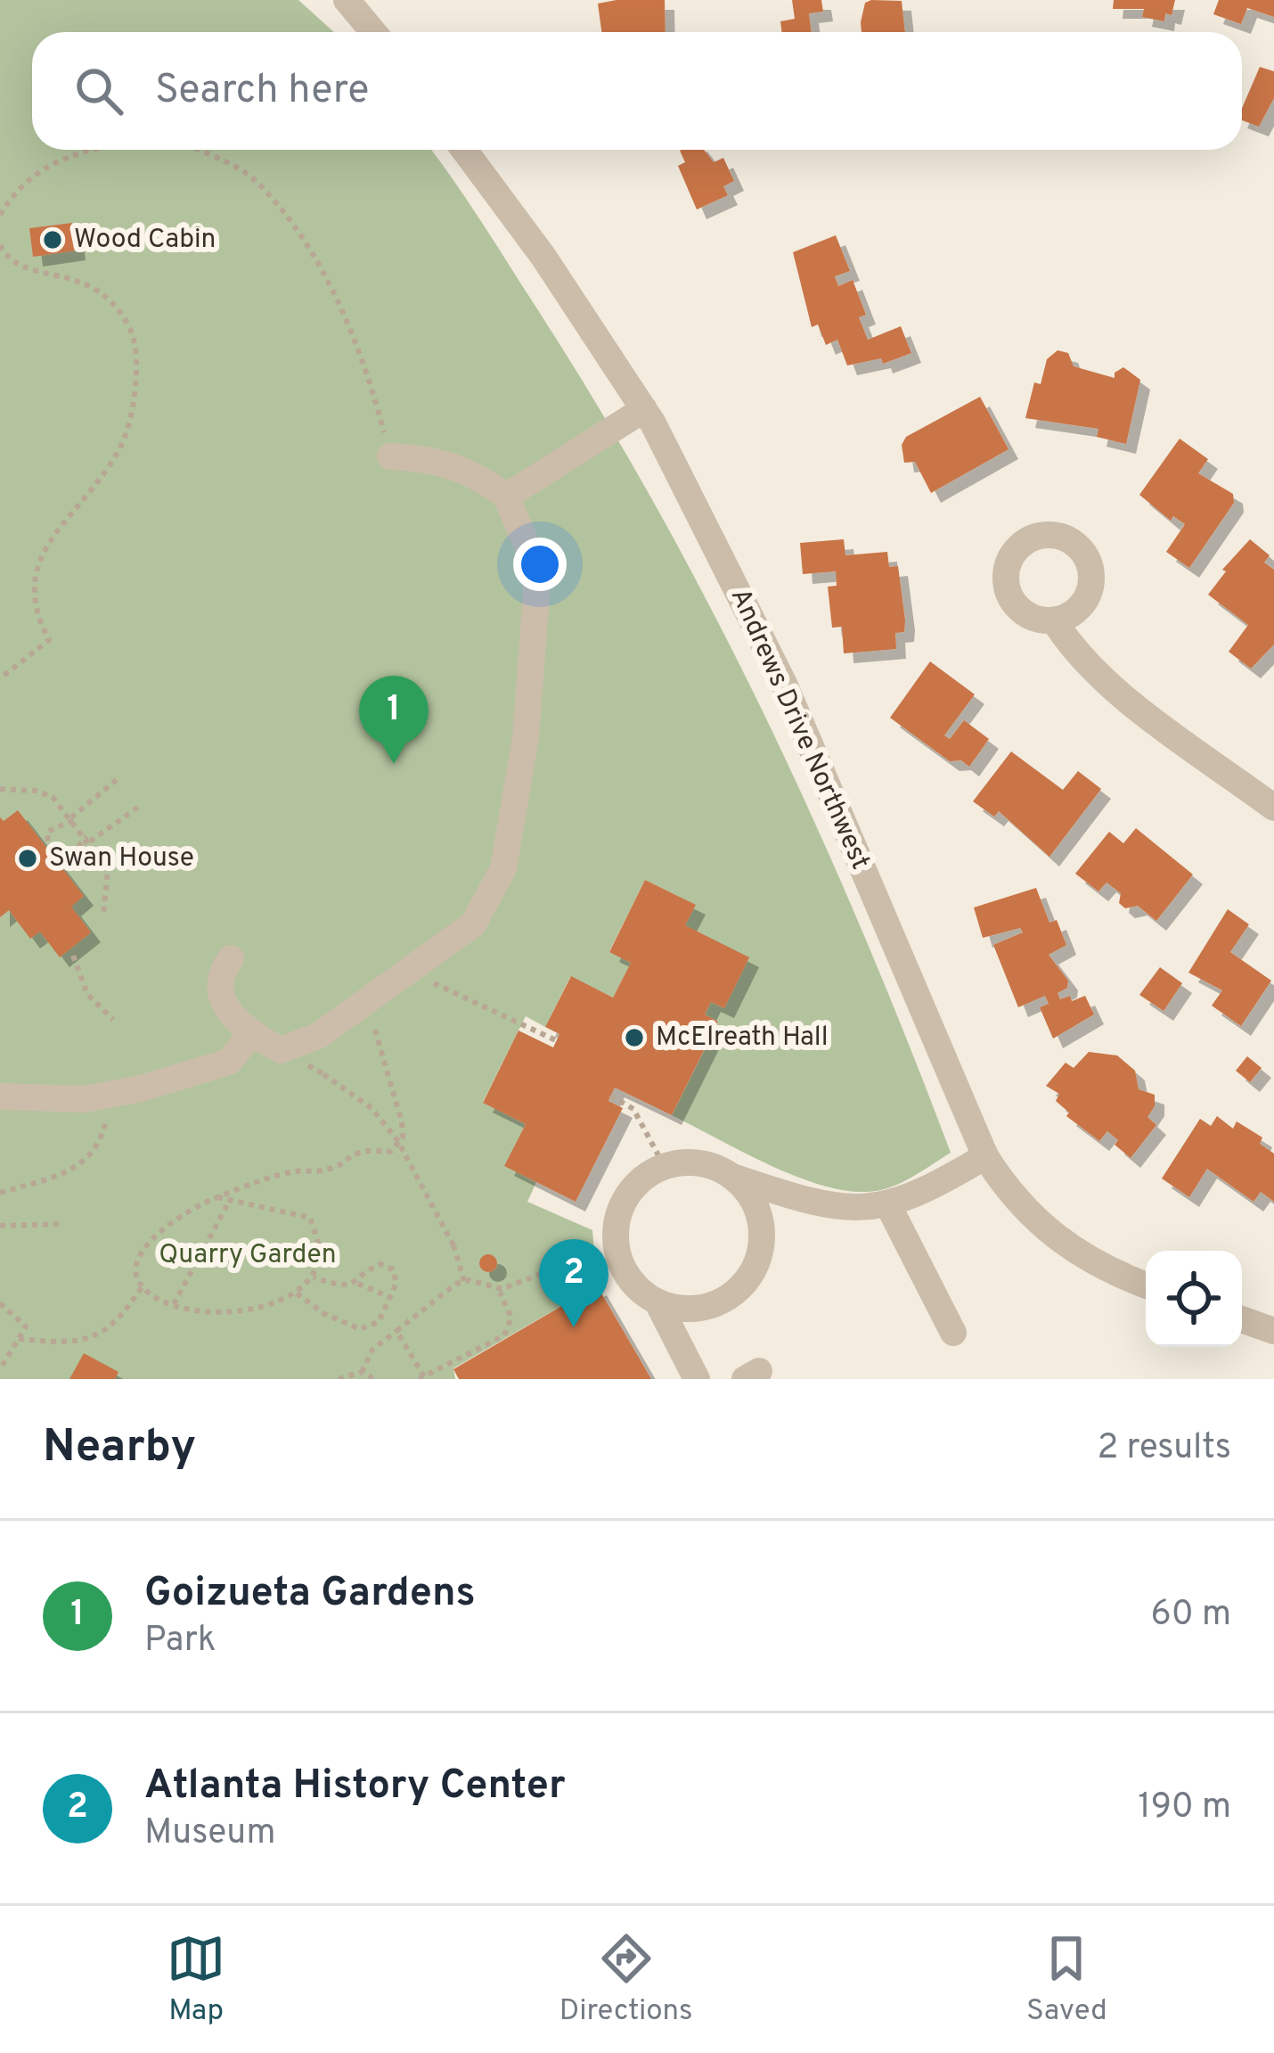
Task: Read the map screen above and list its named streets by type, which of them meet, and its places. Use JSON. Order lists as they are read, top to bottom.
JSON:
{
  "streets": {
    "street": ["Andrews Drive Northwest"]
  },
  "parks": ["Quarry Garden"],
  "places": ["Wood Cabin", "Swan House", "McElreath Hall"],
  "page": {
    "search": "Search here",
    "pins": ["1", "2"],
    "heading": ["Nearby", "2 results"],
    "list": [
      {
        "mark": "1",
        "name": "Goizueta Gardens",
        "note": "Park",
        "value": "60 m"
      },
      {
        "mark": "2",
        "name": "Atlanta History Center",
        "note": "Museum",
        "value": "190 m"
      }
    ],
    "nav": ["Map", "Directions", "Saved"]
  }
}
